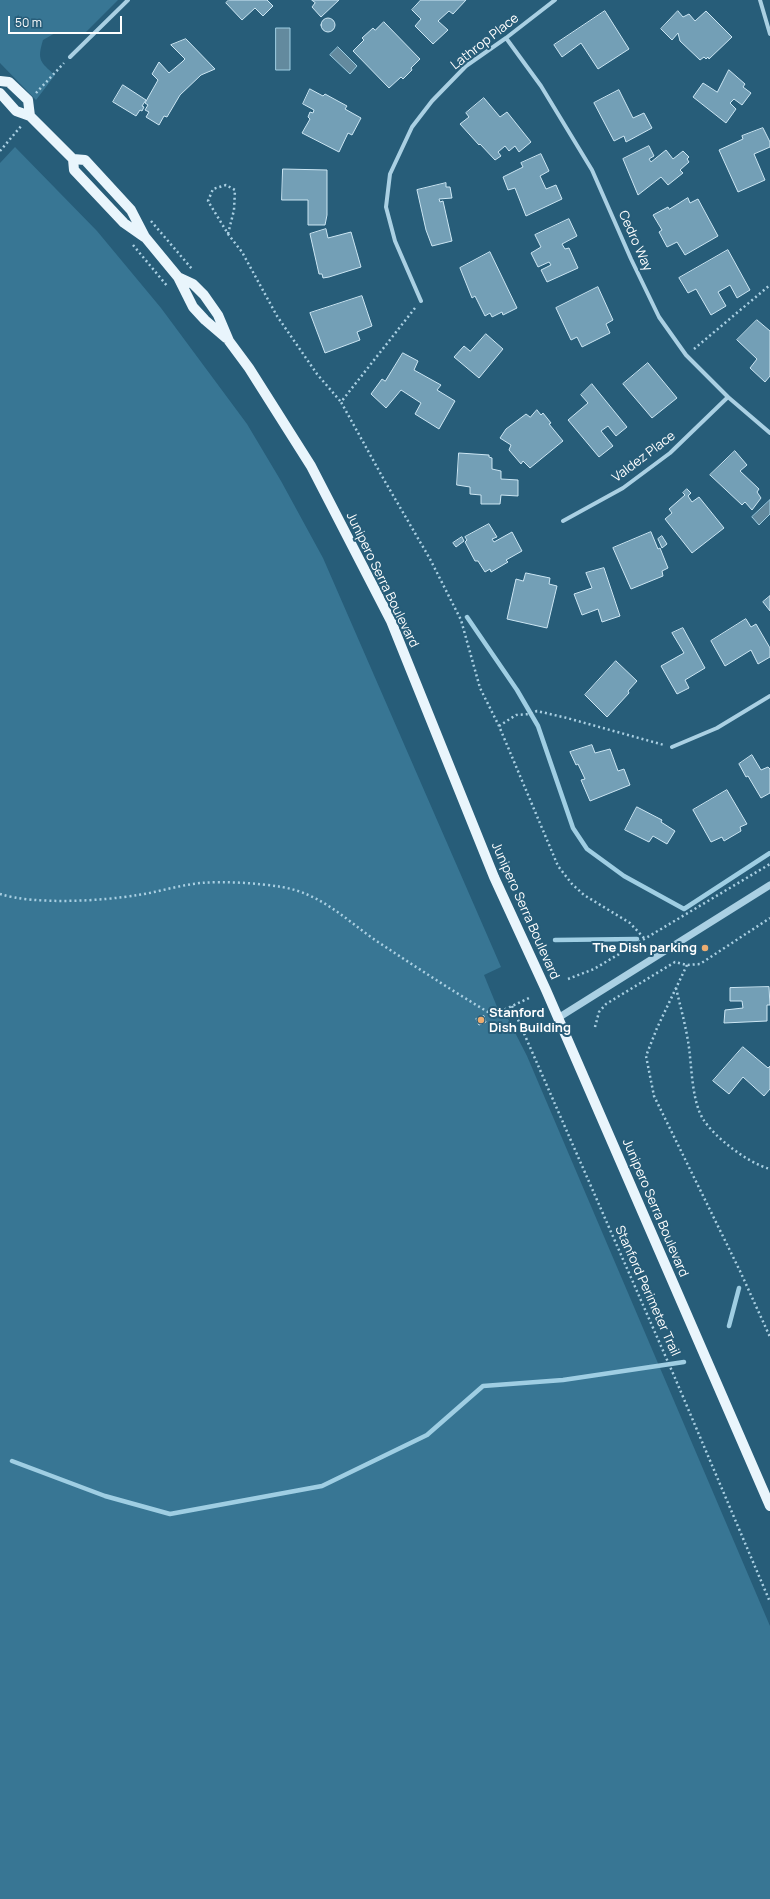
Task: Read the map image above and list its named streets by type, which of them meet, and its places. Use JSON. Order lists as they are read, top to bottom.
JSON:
{
  "streets": {
    "main road": ["Junipero Serra Boulevard"],
    "street": ["Lathrop Place", "Cedro Way", "Valdez Place"],
    "path": ["Stanford Perimeter Trail"]
  },
  "crossings": [
    ["Lathrop Place", "Cedro Way"],
    ["Cedro Way", "Valdez Place"]
  ],
  "places": ["The Dish parking", "Stanford Dish Building"],
  "scale_bar": "50 m"
}
